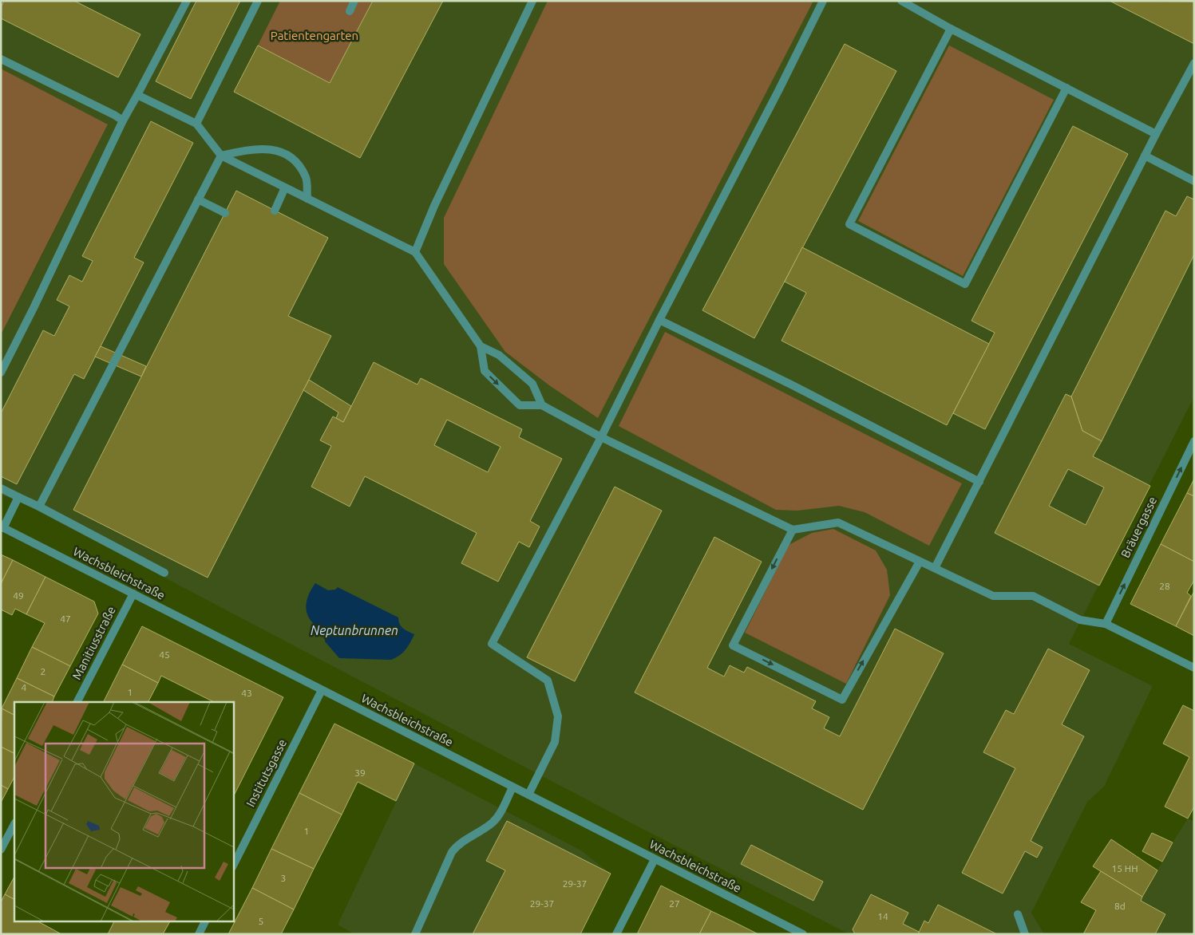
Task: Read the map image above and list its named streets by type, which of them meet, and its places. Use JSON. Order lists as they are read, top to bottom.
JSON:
{
  "streets": {
    "street": [
      "Bräuergasse",
      "Wachsbleichstraße",
      "Manitiusstraße",
      "Institutsgasse"
    ]
  },
  "crossings": [
    ["Wachsbleichstraße", "Manitiusstraße"],
    ["Wachsbleichstraße", "Institutsgasse"]
  ],
  "one_way": ["Bräuergasse"],
  "water": ["Neptunbrunnen"],
  "parks": ["Patientengarten"],
  "house_numbers": [
    "28",
    "49",
    "47",
    "45",
    "2",
    "4",
    "1",
    "43",
    "39",
    "1",
    "15 HH",
    "3",
    "29-37",
    "29-37",
    "27",
    "8d",
    "14",
    "5"
  ]
}
